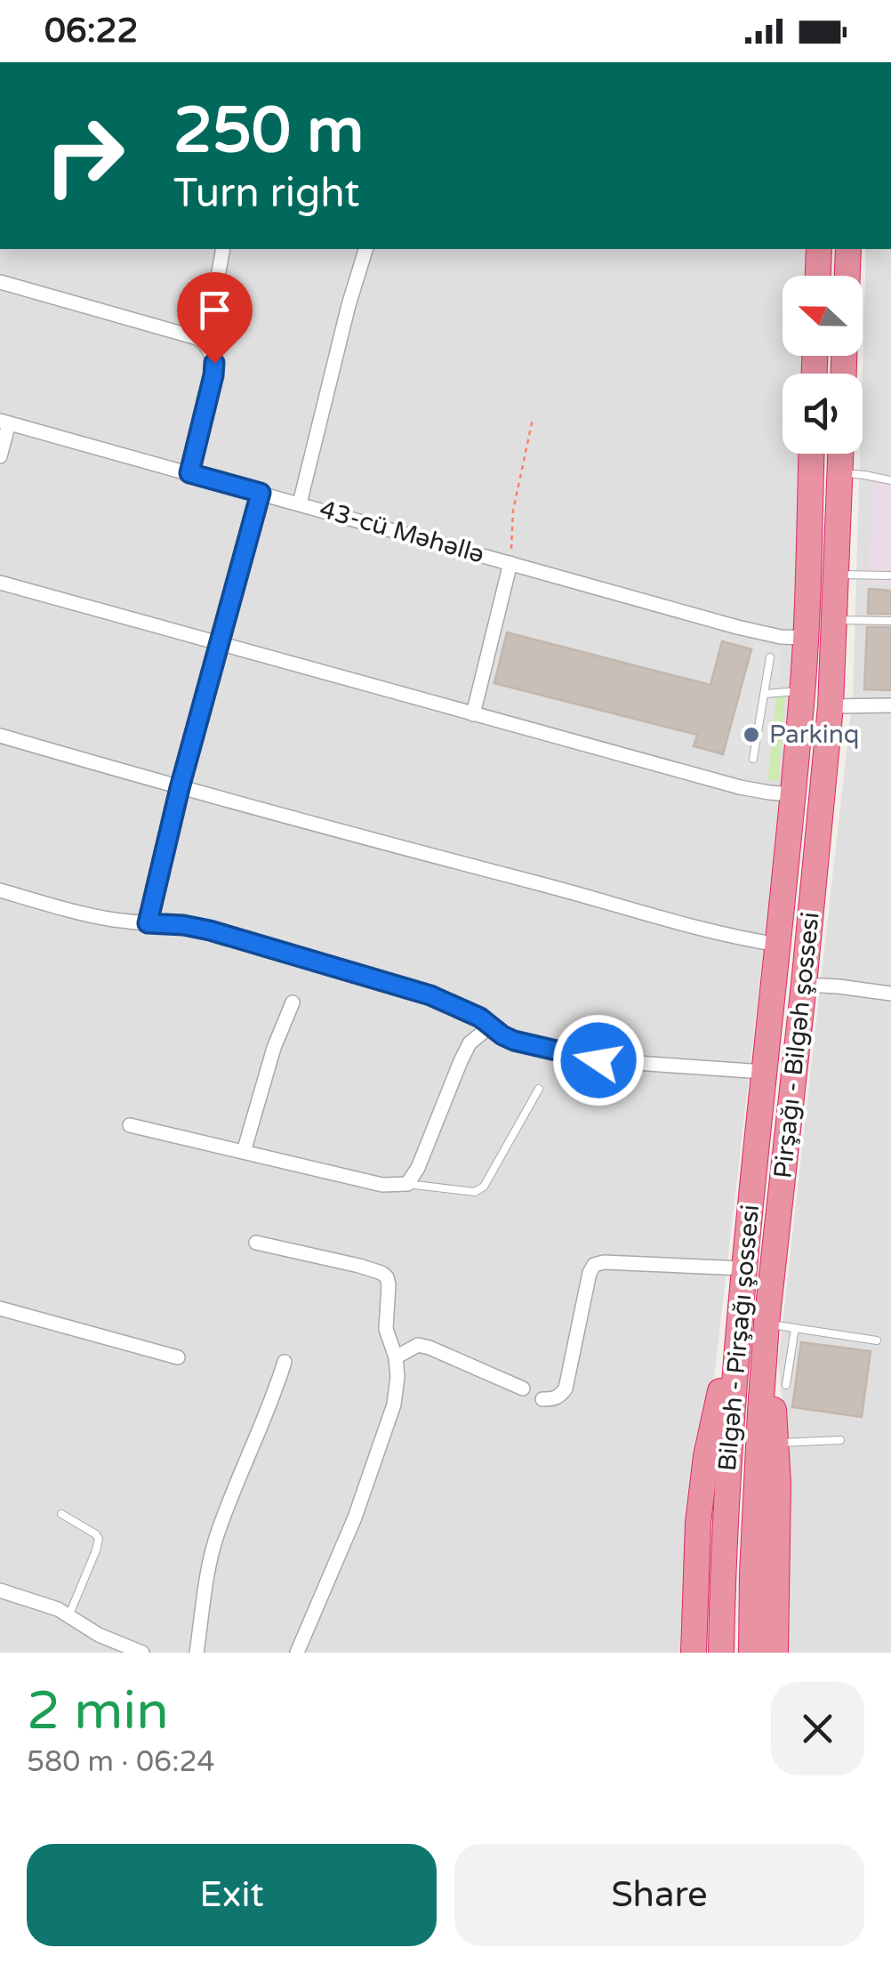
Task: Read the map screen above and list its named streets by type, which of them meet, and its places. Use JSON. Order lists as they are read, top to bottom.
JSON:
{
  "streets": {
    "highway": ["Pirşağı - Bilgəh şossesi", "Bilgəh - Pirşağı şossesi"],
    "street": ["43-cü Məhəllə"]
  },
  "crossings": [
    ["43-cü Məhəllə", "Bilgəh - Pirşağı şossesi"]
  ],
  "places": ["Parkinq"],
  "north": "left",
  "page": {
    "status": "06:22",
    "turn": ["250 m", "Turn right"],
    "heading": ["2 min", "580 m · 06:24"],
    "buttons": ["Exit", "Share"]
  }
}
